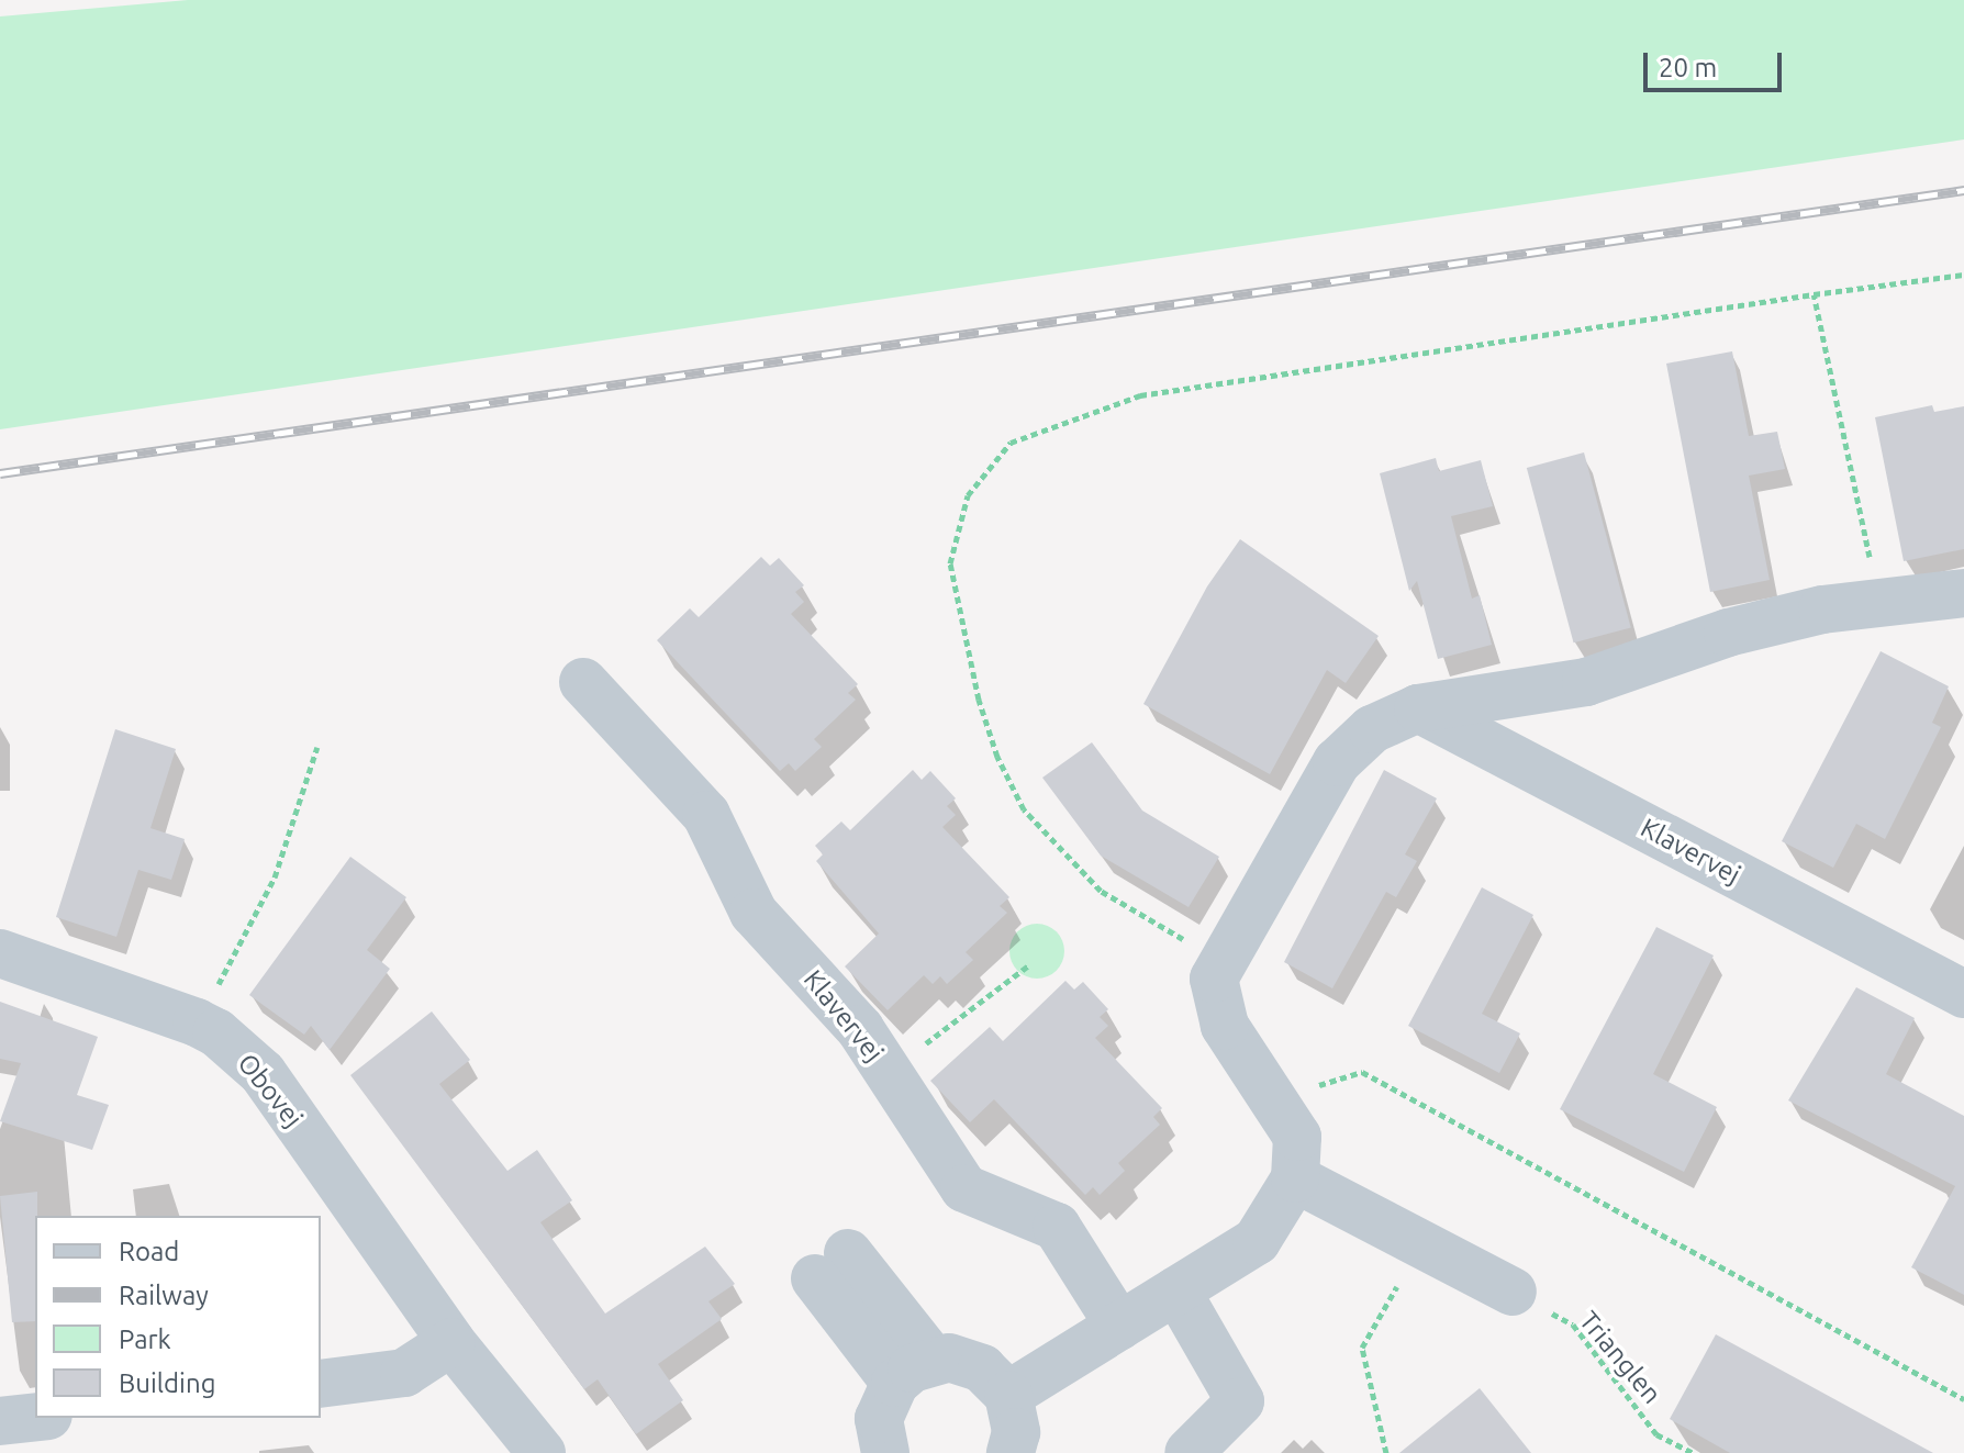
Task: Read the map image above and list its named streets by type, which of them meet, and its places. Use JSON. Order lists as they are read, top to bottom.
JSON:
{
  "streets": {
    "street": ["Klavervej", "Obovej"],
    "path": ["Trianglen"]
  },
  "legend": [
    "Road",
    "Railway",
    "Park",
    "Building"
  ],
  "scale_bar": "20 m"
}
